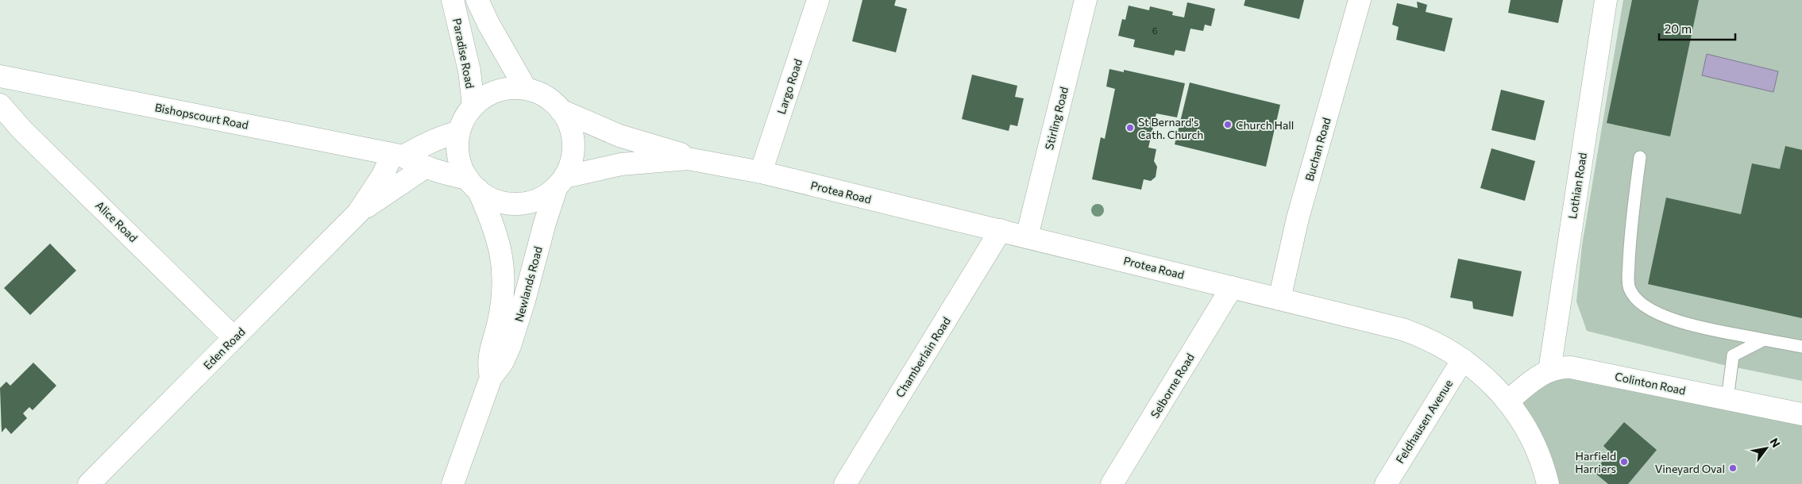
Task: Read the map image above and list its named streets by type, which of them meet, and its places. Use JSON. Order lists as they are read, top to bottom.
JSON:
{
  "streets": {
    "street": [
      "Paradise Road",
      "Largo Road",
      "Bishopscourt Road",
      "Stirling Road",
      "Buchan Road",
      "Lothian Road",
      "Protea Road",
      "Alice Road",
      "Newlands Road",
      "Eden Road",
      "Chamberlain Road",
      "Colinton Road",
      "Selborne Road",
      "Feldhausen Avenue"
    ]
  },
  "crossings": [
    ["Paradise Road", "Bishopscourt Road"],
    ["Paradise Road", "Protea Road"],
    ["Paradise Road", "Newlands Road"],
    ["Largo Road", "Protea Road"],
    ["Bishopscourt Road", "Protea Road"],
    ["Bishopscourt Road", "Newlands Road"],
    ["Bishopscourt Road", "Eden Road"],
    ["Stirling Road", "Protea Road"],
    ["Buchan Road", "Protea Road"],
    ["Lothian Road", "Colinton Road"],
    ["Protea Road", "Newlands Road"],
    ["Protea Road", "Chamberlain Road"],
    ["Protea Road", "Colinton Road"],
    ["Protea Road", "Selborne Road"],
    ["Protea Road", "Feldhausen Avenue"],
    ["Alice Road", "Eden Road"]
  ],
  "places": [
    "Church Hall",
    "St Bernard's Cath. Church",
    "Harfield Harriers",
    "Vineyard Oval"
  ],
  "house_numbers": ["6"],
  "scale_bar": "20 m",
  "north": "top right"
}
